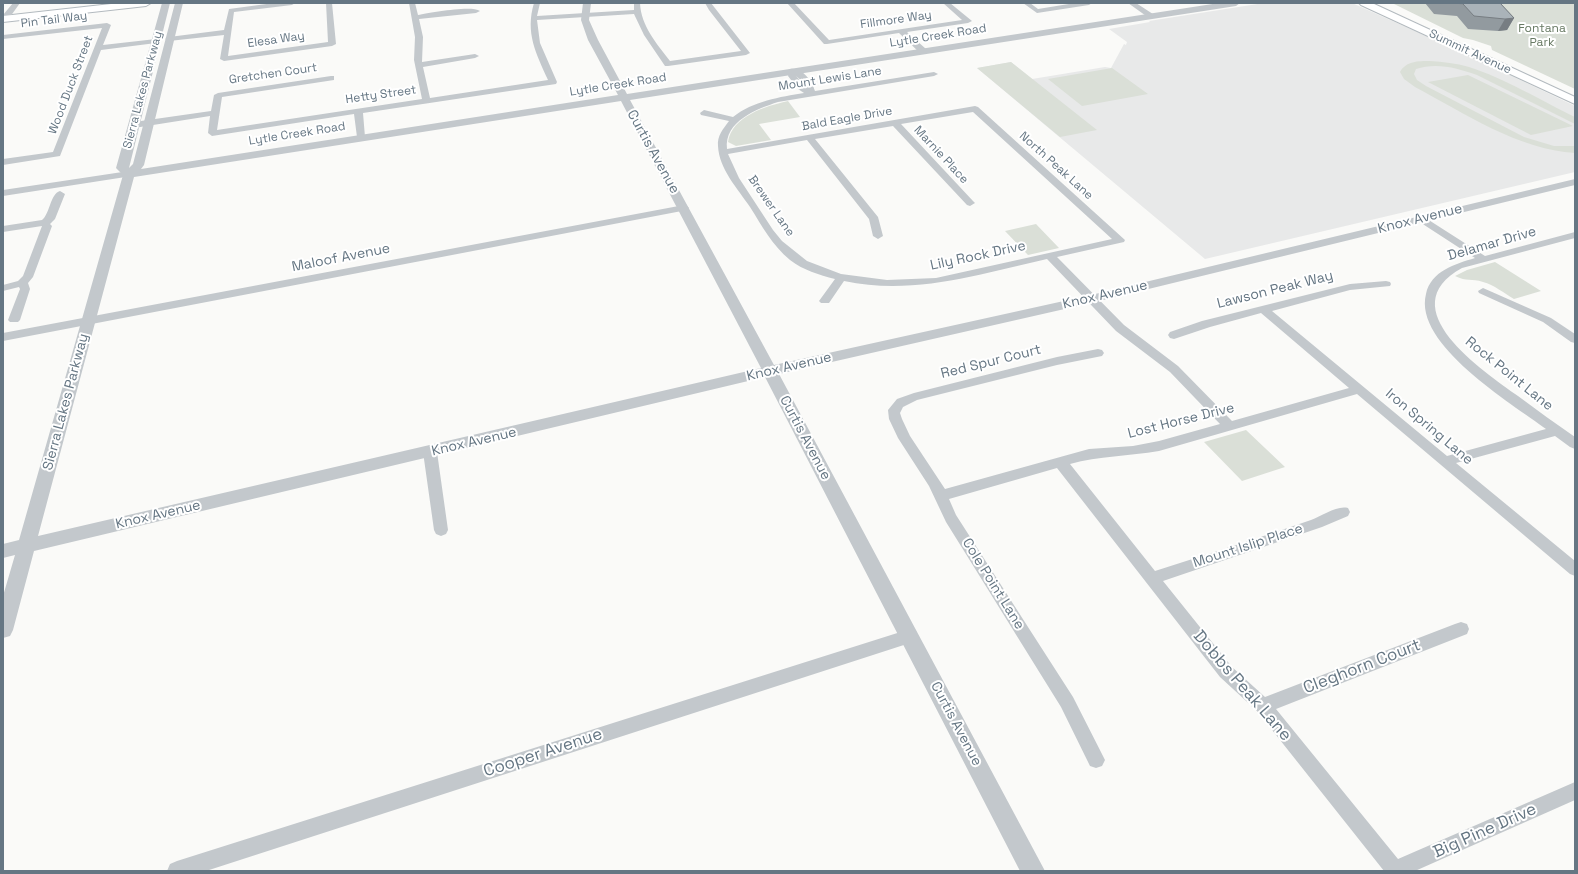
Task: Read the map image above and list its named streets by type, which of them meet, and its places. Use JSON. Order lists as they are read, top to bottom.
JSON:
{
  "streets": {
    "main road": ["Summit Avenue"],
    "street": [
      "Pin Tail Way",
      "Fillmore Way",
      "Lytle Creek Road",
      "Elesa Way",
      "Gretchen Court",
      "Mount Lewis Lane",
      "Wood Duck Street",
      "Sierra Lakes Parkway",
      "Hetty Street",
      "Bald Eagle Drive",
      "Curtis Avenue",
      "Marnie Place",
      "North Peak Lane",
      "Brewer Lane",
      "Knox Avenue",
      "Delamar Drive",
      "Lily Rock Drive",
      "Maloof Avenue",
      "Lawson Peak Way",
      "Red Spur Court",
      "Rock Point Lane",
      "Lost Horse Drive",
      "Iron Spring Lane",
      "Mount Islip Place",
      "Cole Point Lane",
      "Cleghorn Court",
      "Dobbs Peak Lane",
      "Cooper Avenue",
      "Big Pine Drive"
    ]
  },
  "crossings": [
    ["Pin Tail Way", "Wood Duck Street"],
    ["Lytle Creek Road", "Sierra Lakes Parkway"],
    ["Lytle Creek Road", "Curtis Avenue"],
    ["Gretchen Court", "Hetty Street"],
    ["Mount Lewis Lane", "Brewer Lane"],
    ["Sierra Lakes Parkway", "Knox Avenue"],
    ["Sierra Lakes Parkway", "Maloof Avenue"],
    ["Bald Eagle Drive", "Marnie Place"],
    ["Bald Eagle Drive", "North Peak Lane"],
    ["Bald Eagle Drive", "Brewer Lane"],
    ["Curtis Avenue", "Knox Avenue"],
    ["Curtis Avenue", "Maloof Avenue"],
    ["Curtis Avenue", "Cooper Avenue"],
    ["North Peak Lane", "Lily Rock Drive"],
    ["Brewer Lane", "Lily Rock Drive"],
    ["Delamar Drive", "Rock Point Lane"],
    ["Lawson Peak Way", "Iron Spring Lane"],
    ["Red Spur Court", "Cole Point Lane"],
    ["Lost Horse Drive", "Iron Spring Lane"],
    ["Lost Horse Drive", "Cole Point Lane"],
    ["Lost Horse Drive", "Dobbs Peak Lane"],
    ["Mount Islip Place", "Dobbs Peak Lane"],
    ["Cleghorn Court", "Dobbs Peak Lane"],
    ["Dobbs Peak Lane", "Big Pine Drive"]
  ],
  "parks": ["Fontana Park"]
}
